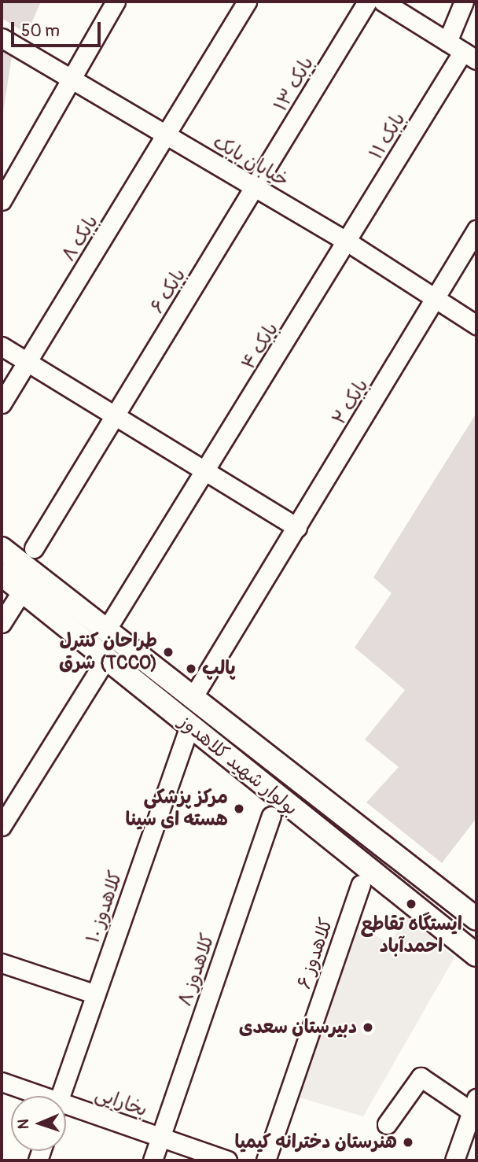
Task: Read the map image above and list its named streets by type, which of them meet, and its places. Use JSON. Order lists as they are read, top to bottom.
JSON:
{
  "streets": {
    "main road": ["بولوار شهید کلاهدوز"],
    "street": [
      "بابک ۱۳",
      "بابک ۱۱",
      "خیابان بابک",
      "بابک ۸",
      "بابک ۶",
      "بابک ۴",
      "بابک ۲",
      "کلاهدوز ۱۰",
      "کلاهدوز ۶",
      "کلاهدوز ۸",
      "بخارایی"
    ]
  },
  "crossings": [
    ["بابک ۱۳", "خیابان بابک"],
    ["بابک ۱۳", "بابک ۶"],
    ["بابک ۱۱", "خیابان بابک"],
    ["بابک ۱۱", "بابک ۴"],
    ["خیابان بابک", "بابک ۸"],
    ["خیابان بابک", "بابک ۶"],
    ["خیابان بابک", "بابک ۴"],
    ["خیابان بابک", "بابک ۲"],
    ["بابک ۲", "بولوار شهید کلاهدوز"],
    ["بولوار شهید کلاهدوز", "کلاهدوز ۱۰"],
    ["کلاهدوز ۸", "بخارایی"]
  ],
  "places": [
    "طراحان کنترل شرق (TCCO)",
    "پالپ",
    "مرکز پزشکی هسته ای سینا",
    "ایستگاه تقاطع احمدآباد",
    "دبیرستان سعدی",
    "هنرستان دخترانه کیمیا"
  ],
  "scale_bar": "50 m",
  "north": "left"
}
